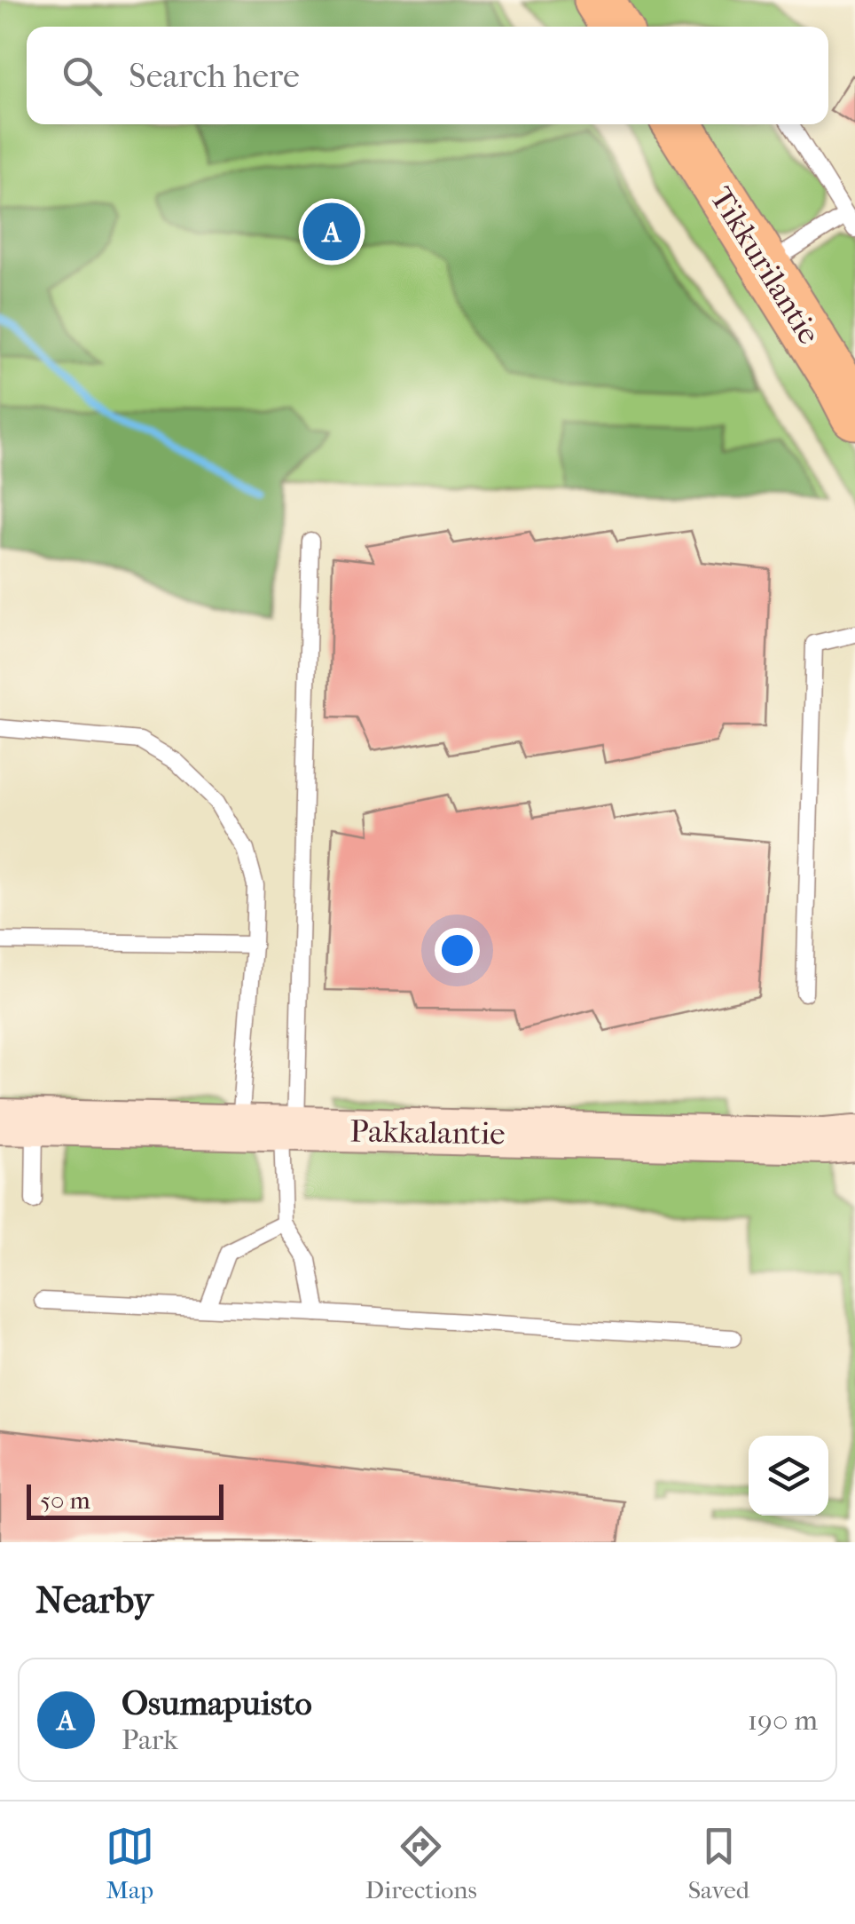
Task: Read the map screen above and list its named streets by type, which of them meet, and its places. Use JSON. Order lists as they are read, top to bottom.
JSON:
{
  "streets": {
    "main road": ["Tikkurilantie", "Pakkalantie"]
  },
  "scale_bar": "50 m",
  "page": {
    "search": "Search here",
    "pins": "A",
    "scale": "50 m",
    "heading": "Nearby",
    "list": [
      {
        "mark": "A",
        "name": "Osumapuisto",
        "note": "Park",
        "value": "190 m"
      }
    ],
    "nav": ["Map", "Directions", "Saved"]
  }
}
